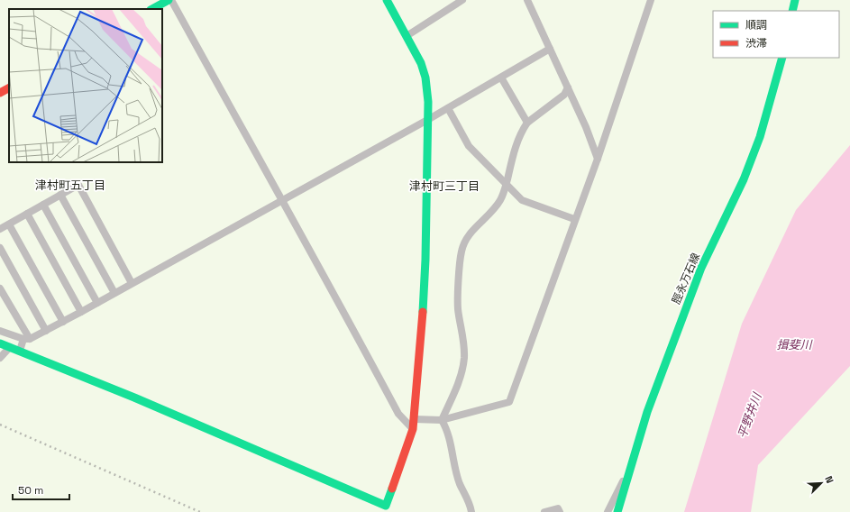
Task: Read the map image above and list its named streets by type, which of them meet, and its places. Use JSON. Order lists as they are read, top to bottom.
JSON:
{
  "streets": {
    "street": ["脛永万石線"]
  },
  "districts": ["津村町五丁目", "津村町三丁目"],
  "water": ["揖斐川", "平野井川"],
  "legend": ["順調", "渋滞"],
  "scale_bar": "50 m",
  "north": "top right"
}
